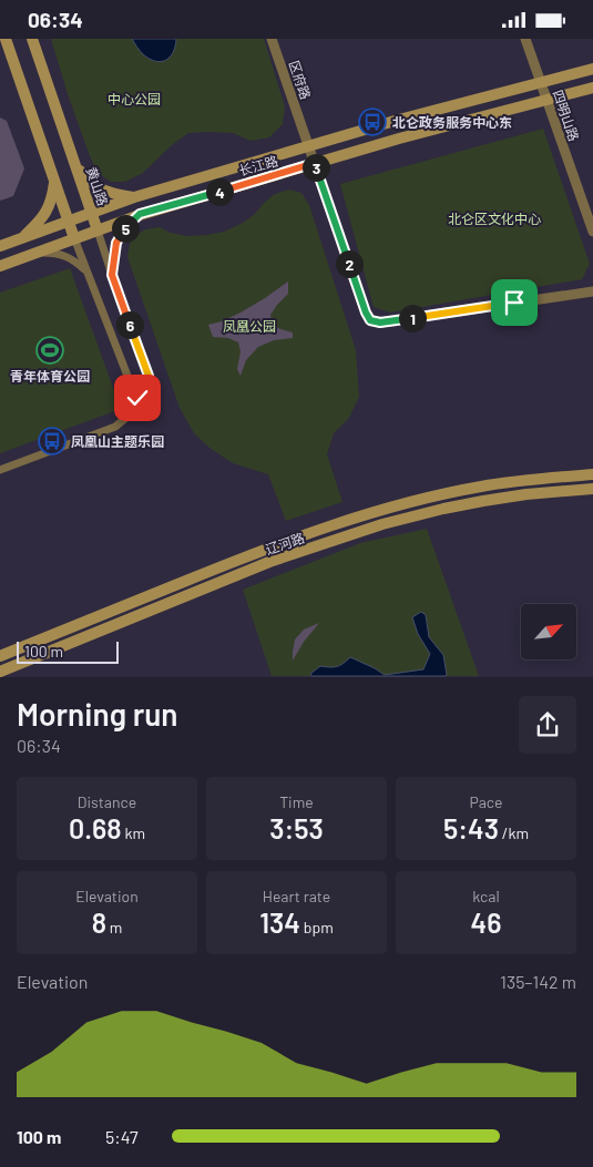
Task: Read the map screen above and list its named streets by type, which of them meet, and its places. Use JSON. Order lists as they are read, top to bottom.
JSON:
{
  "streets": {
    "main road": ["长江路", "黄山路", "辽河路"],
    "street": ["区府路", "四明山路"]
  },
  "crossings": [
    ["区府路", "长江路"],
    ["四明山路", "长江路"],
    ["长江路", "黄山路"]
  ],
  "parks": ["中心公园", "北仑区文化中心", "凤凰公园"],
  "places": {
    "bus stop": ["北仑政务服务中心东", "凤凰山主题乐园"],
    "sports": ["青年体育公园"]
  },
  "scale_bar": "100 m",
  "north": "top right",
  "page": {
    "status": "06:34",
    "pins": [
      "3",
      "4",
      "5",
      "2",
      "1",
      "6"
    ],
    "scale": "100 m",
    "heading": ["Morning run", "06:34"],
    "stats": [
      ["Distance", "0.68 km"],
      ["Time", "3:53"],
      ["Pace", "5:43 /km"],
      ["Elevation", "8 m"],
      ["Heart rate", "134 bpm"],
      ["kcal", "46"]
    ],
    "chart": ["Elevation", "135–142 m"],
    "list": [
      {
        "name": "100 m",
        "note": "5:47"
      }
    ]
  }
}
